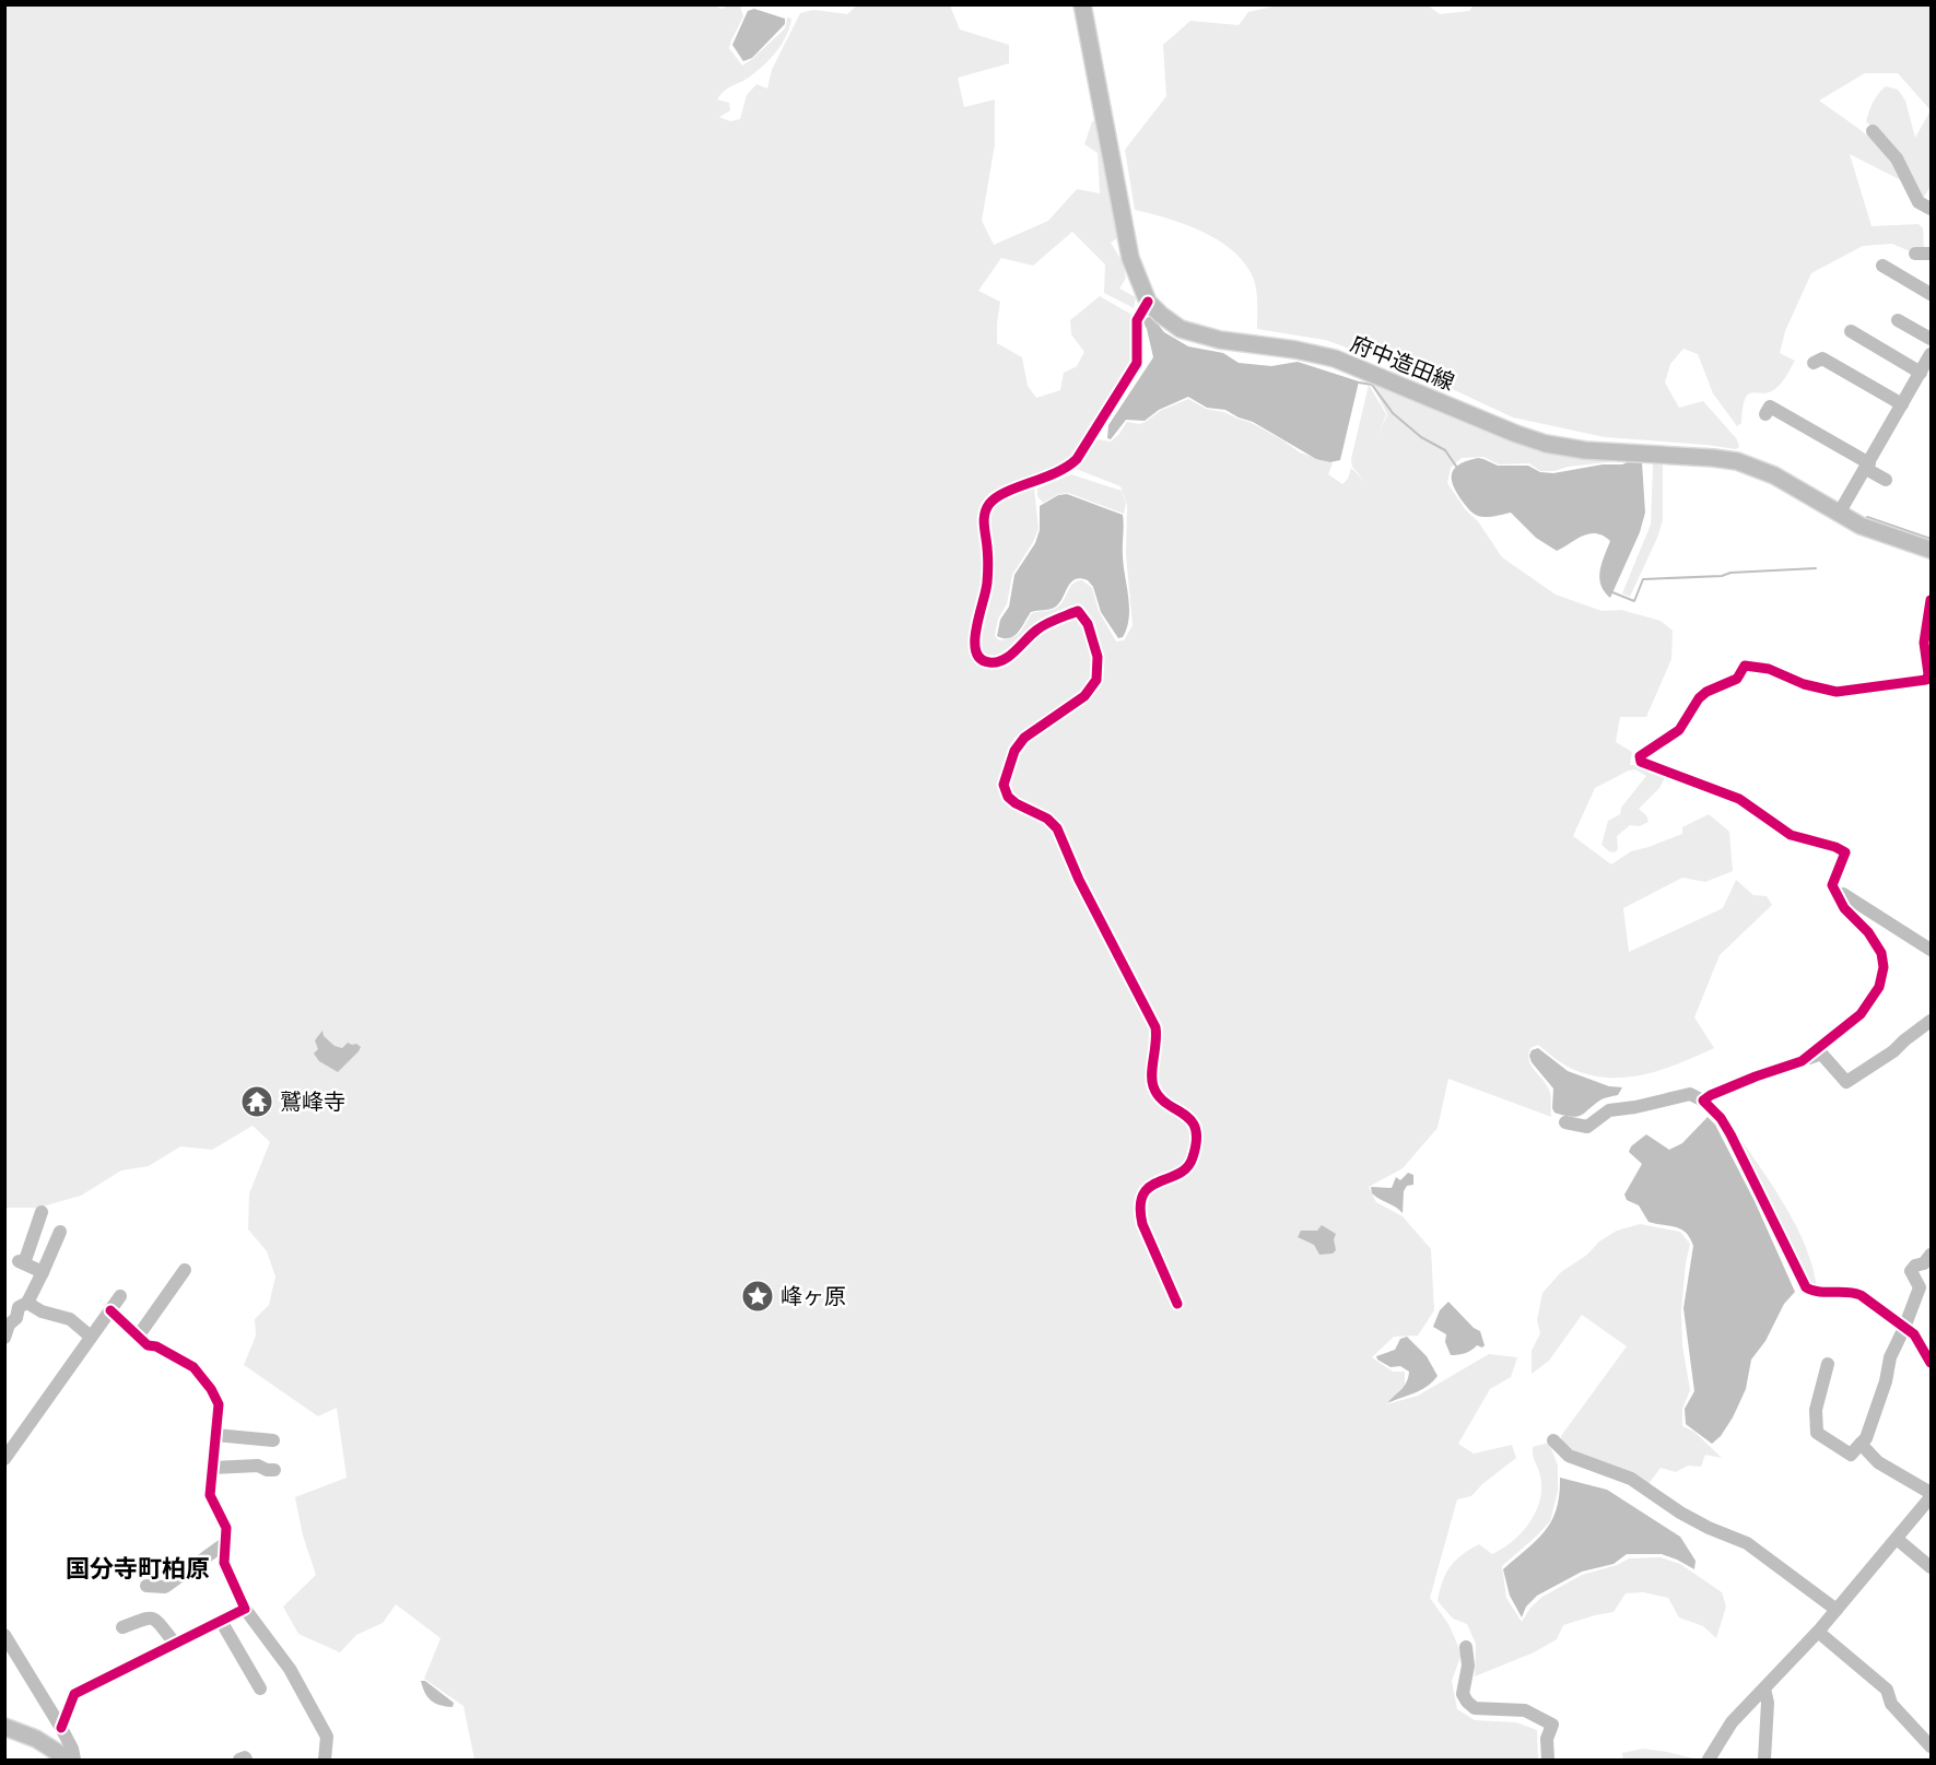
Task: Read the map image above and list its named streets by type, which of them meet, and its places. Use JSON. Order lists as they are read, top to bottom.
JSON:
{
  "streets": {
    "main road": ["府中造田線"]
  },
  "districts": ["国分寺町柏原"],
  "places": {
    "temple": ["鷲峰寺"],
    "place": ["峰ヶ原"]
  }
}
